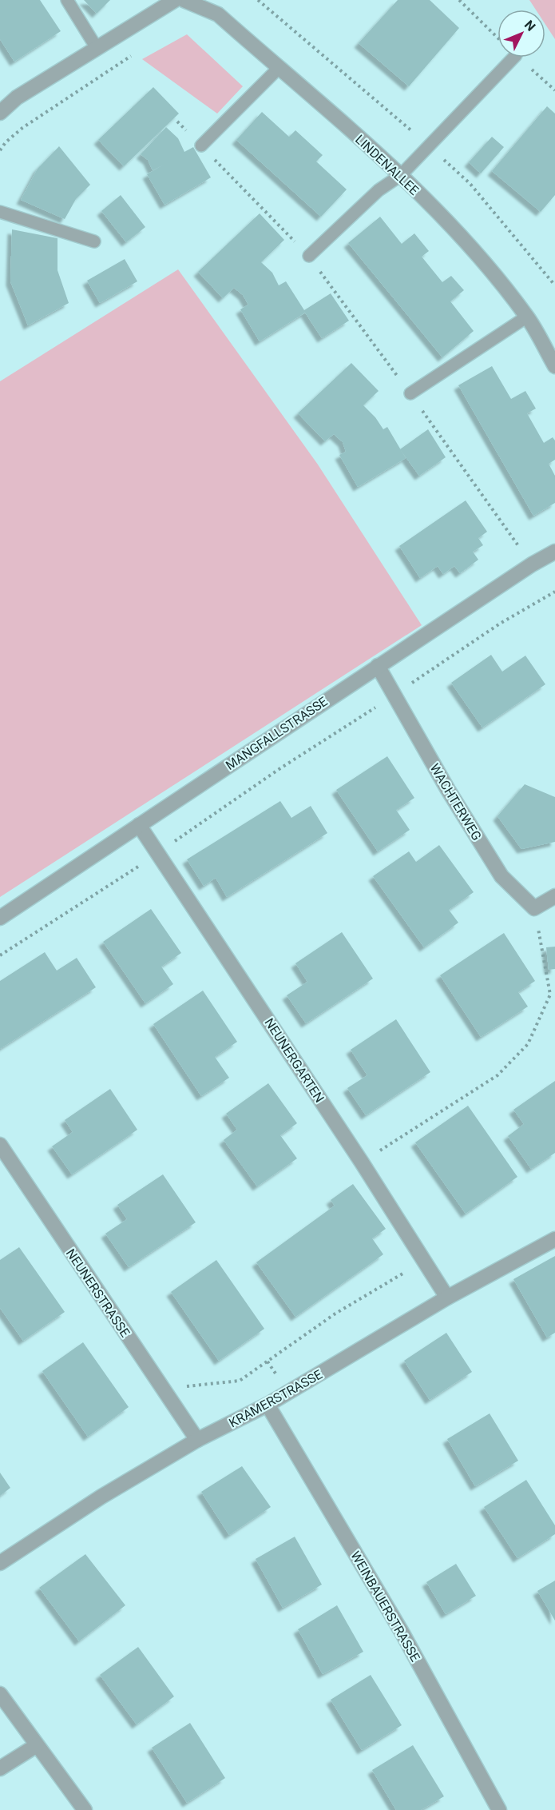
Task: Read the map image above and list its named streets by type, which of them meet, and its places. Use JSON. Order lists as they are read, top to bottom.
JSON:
{
  "streets": {
    "street": [
      "LINDENALLEE",
      "MANGFALLSTRASSE",
      "WACHTERWEG",
      "NEUNERGARTEN",
      "NEUNERSTRASSE",
      "KRAMERSTRASSE",
      "WEINBAUERSTRASSE"
    ]
  },
  "crossings": [
    ["MANGFALLSTRASSE", "WACHTERWEG"],
    ["MANGFALLSTRASSE", "NEUNERGARTEN"],
    ["NEUNERGARTEN", "KRAMERSTRASSE"],
    ["NEUNERSTRASSE", "KRAMERSTRASSE"],
    ["KRAMERSTRASSE", "WEINBAUERSTRASSE"]
  ],
  "north": "top right"
}
